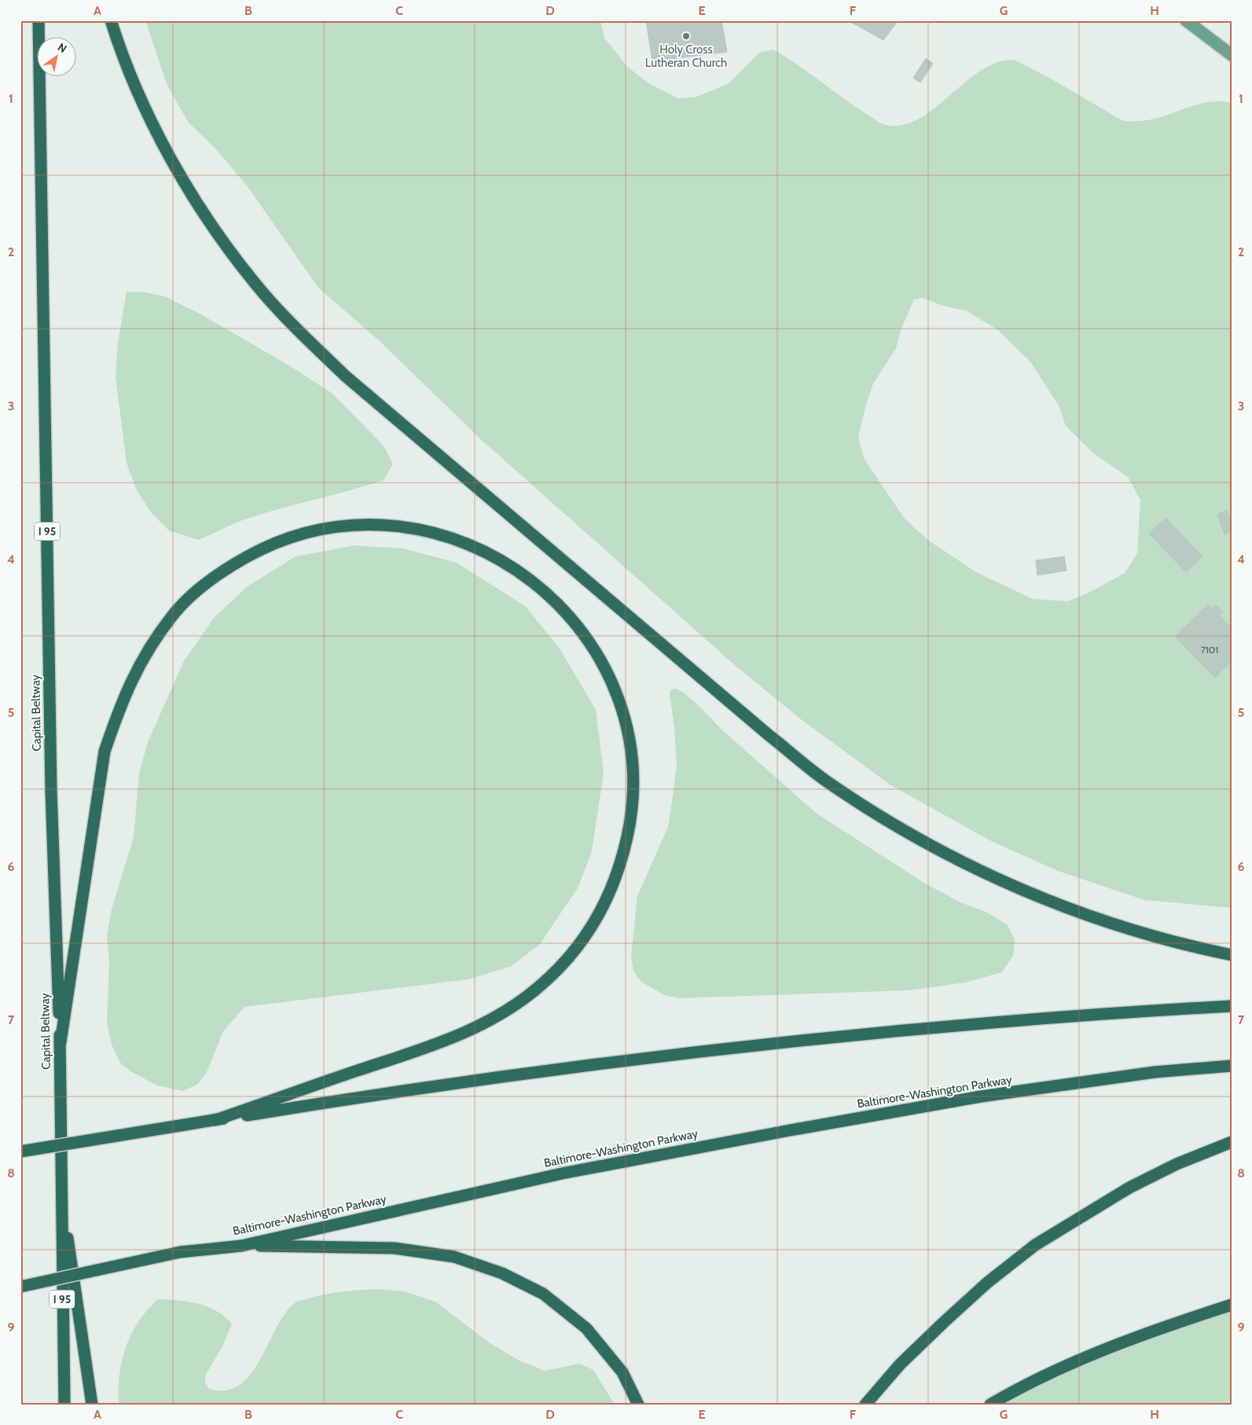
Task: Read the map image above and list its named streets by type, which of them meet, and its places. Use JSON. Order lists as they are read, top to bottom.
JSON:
{
  "streets": {
    "highway": ["I 95", "Capital Beltway", "Baltimore-Washington Parkway"]
  },
  "places": ["Holy Cross Lutheran Church"],
  "house_numbers": ["7101"],
  "north": "top right",
  "grid": {
    "columns": [
      "A",
      "B",
      "C",
      "D",
      "E",
      "F",
      "G",
      "H"
    ],
    "rows": [
      "1",
      "2",
      "3",
      "4",
      "5",
      "6",
      "7",
      "8",
      "9"
    ]
  }
}
